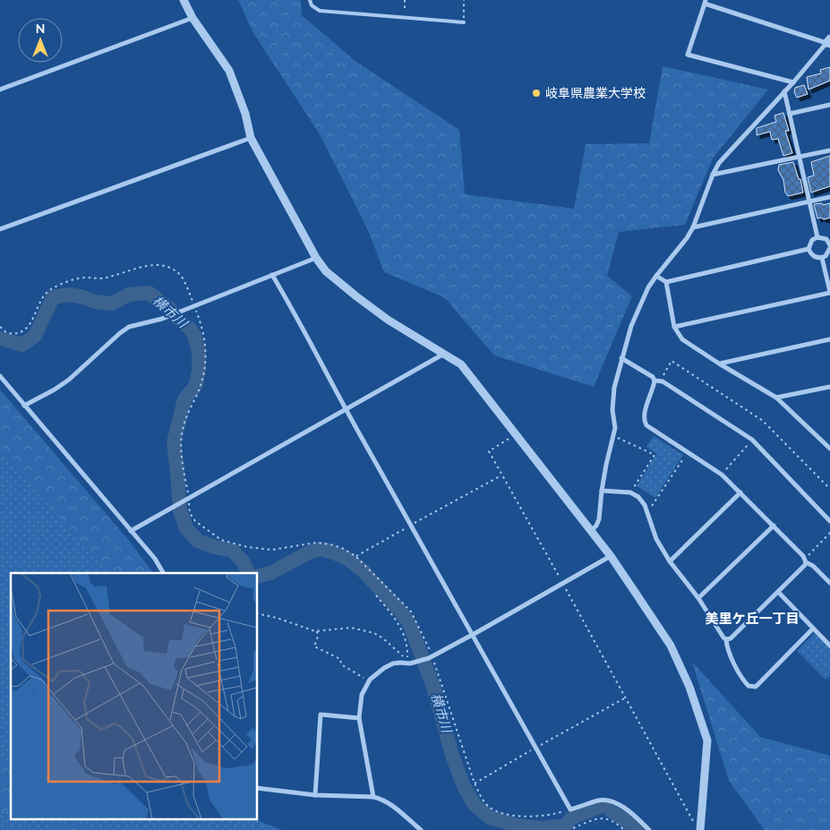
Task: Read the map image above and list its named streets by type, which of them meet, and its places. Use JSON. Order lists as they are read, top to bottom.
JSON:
{
  "districts": ["美里ケ丘一丁目"],
  "water": ["横市川"],
  "places": ["岐阜県農業大学校"],
  "north": "top"
}
